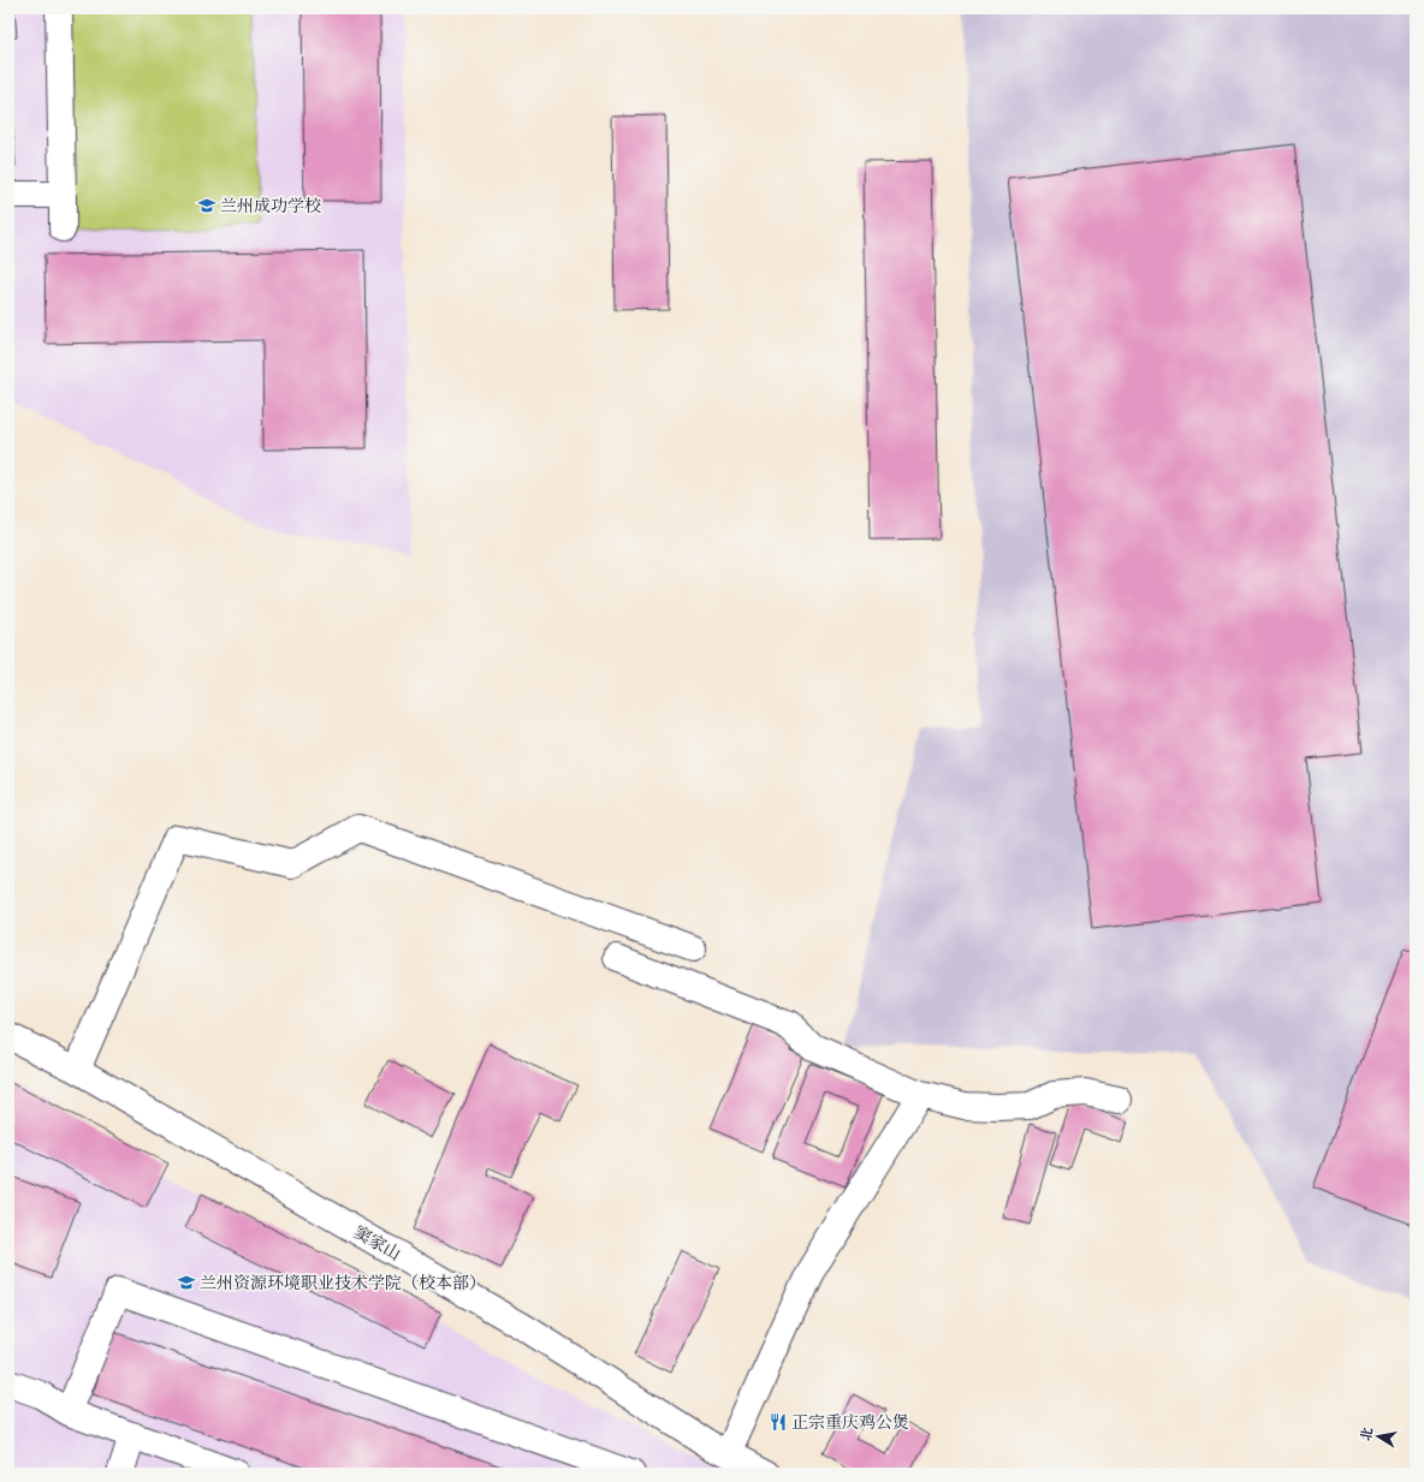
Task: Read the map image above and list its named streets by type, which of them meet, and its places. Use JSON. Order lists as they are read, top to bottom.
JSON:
{
  "streets": {
    "street": ["窦家山"]
  },
  "places": {
    "school or university": ["兰州成功学校", "兰州资源环境职业技术学院（校本部）"],
    "restaurant": ["正宗重庆鸡公煲"]
  },
  "north": "left"
}
